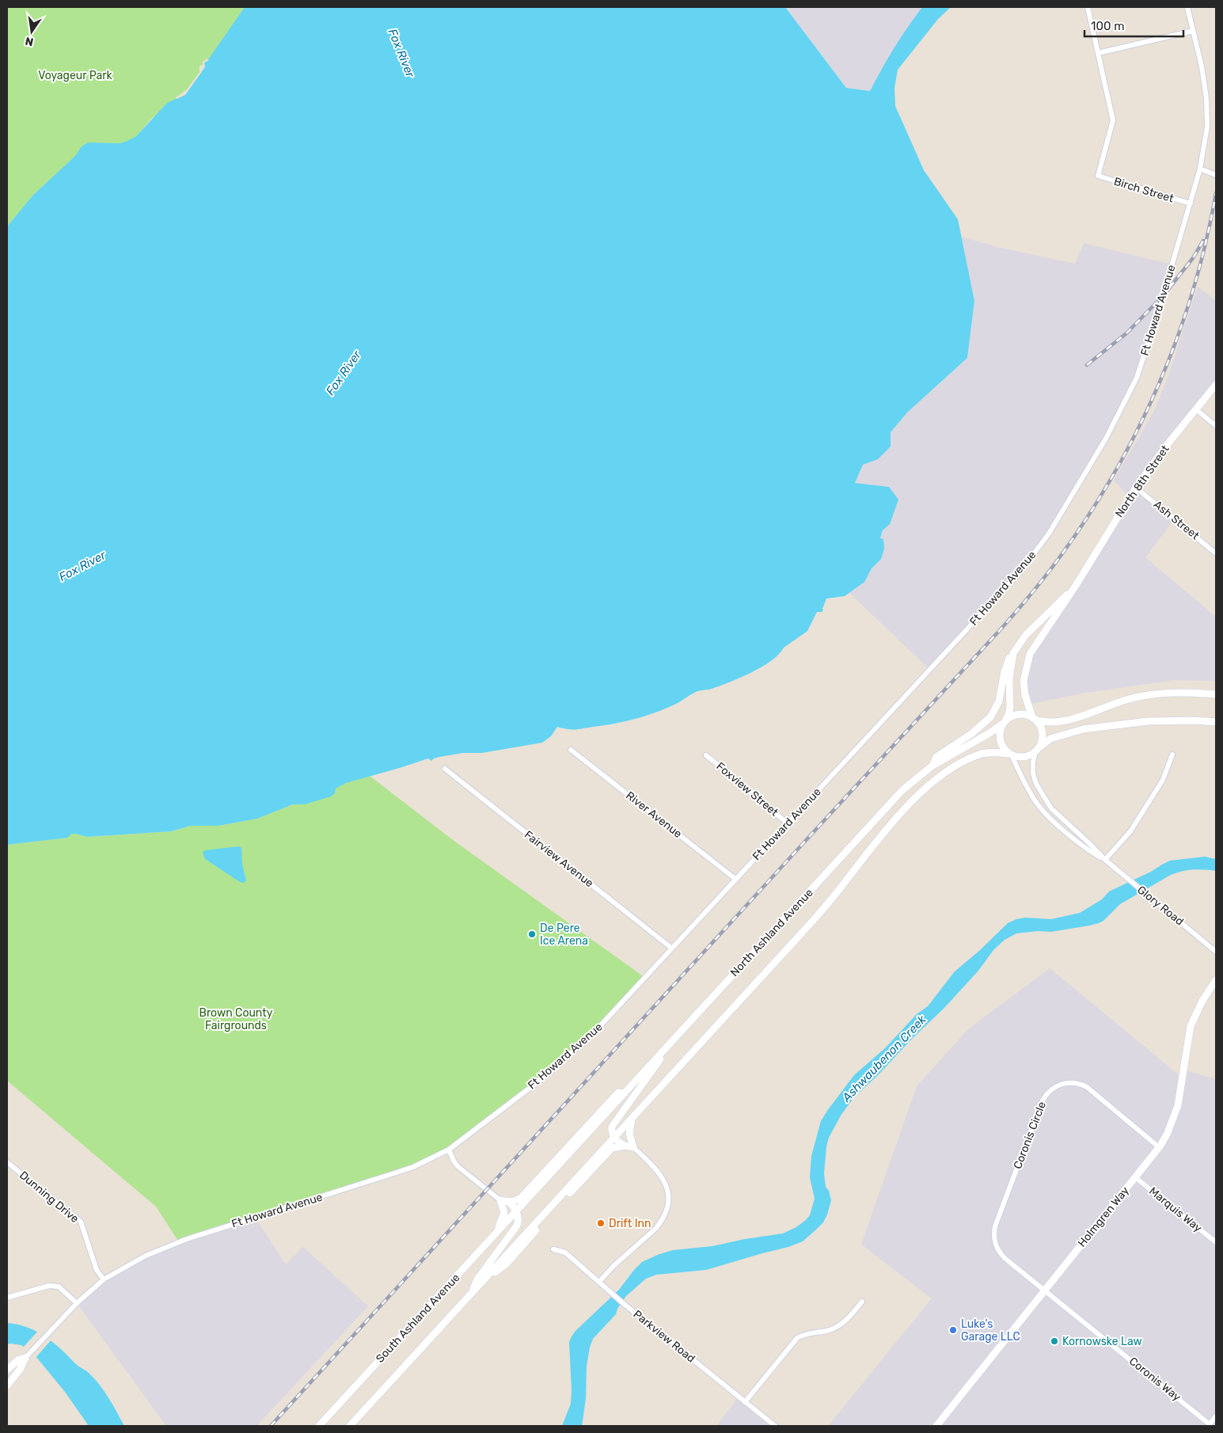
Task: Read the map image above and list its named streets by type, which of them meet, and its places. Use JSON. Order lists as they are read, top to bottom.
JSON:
{
  "streets": {
    "main road": [
      "North 8th Street",
      "North Ashland Avenue",
      "Holmgren Way",
      "South Ashland Avenue"
    ],
    "street": [
      "Birch Street",
      "Ft Howard Avenue",
      "Ash Street",
      "Foxview Street",
      "River Avenue",
      "Fairview Avenue",
      "Glory Road",
      "Coronis Circle",
      "Dunning Drive",
      "Marquis Way",
      "Parkview Road",
      "Coronis Way"
    ]
  },
  "crossings": [
    ["Birch Street", "Ft Howard Avenue"],
    ["Ft Howard Avenue", "Foxview Street"],
    ["Ft Howard Avenue", "River Avenue"],
    ["Ft Howard Avenue", "Fairview Avenue"],
    ["Ft Howard Avenue", "Dunning Drive"],
    ["North 8th Street", "Ash Street"],
    ["North 8th Street", "Glory Road"],
    ["North 8th Street", "North Ashland Avenue"],
    ["Glory Road", "North Ashland Avenue"],
    ["North Ashland Avenue", "South Ashland Avenue"],
    ["Coronis Circle", "Holmgren Way"],
    ["Coronis Circle", "Coronis Way"],
    ["Marquis Way", "Holmgren Way"],
    ["Holmgren Way", "Coronis Way"]
  ],
  "water": ["Fox River", "Ashwaubenon Creek"],
  "parks": ["Voyageur Park", "Brown County Fairgrounds"],
  "places": [
    "De Pere Ice Arena",
    "Drift Inn",
    "Luke's Garage LLC",
    "Kornowske Law"
  ],
  "scale_bar": "100 m",
  "north": "bottom"
}
